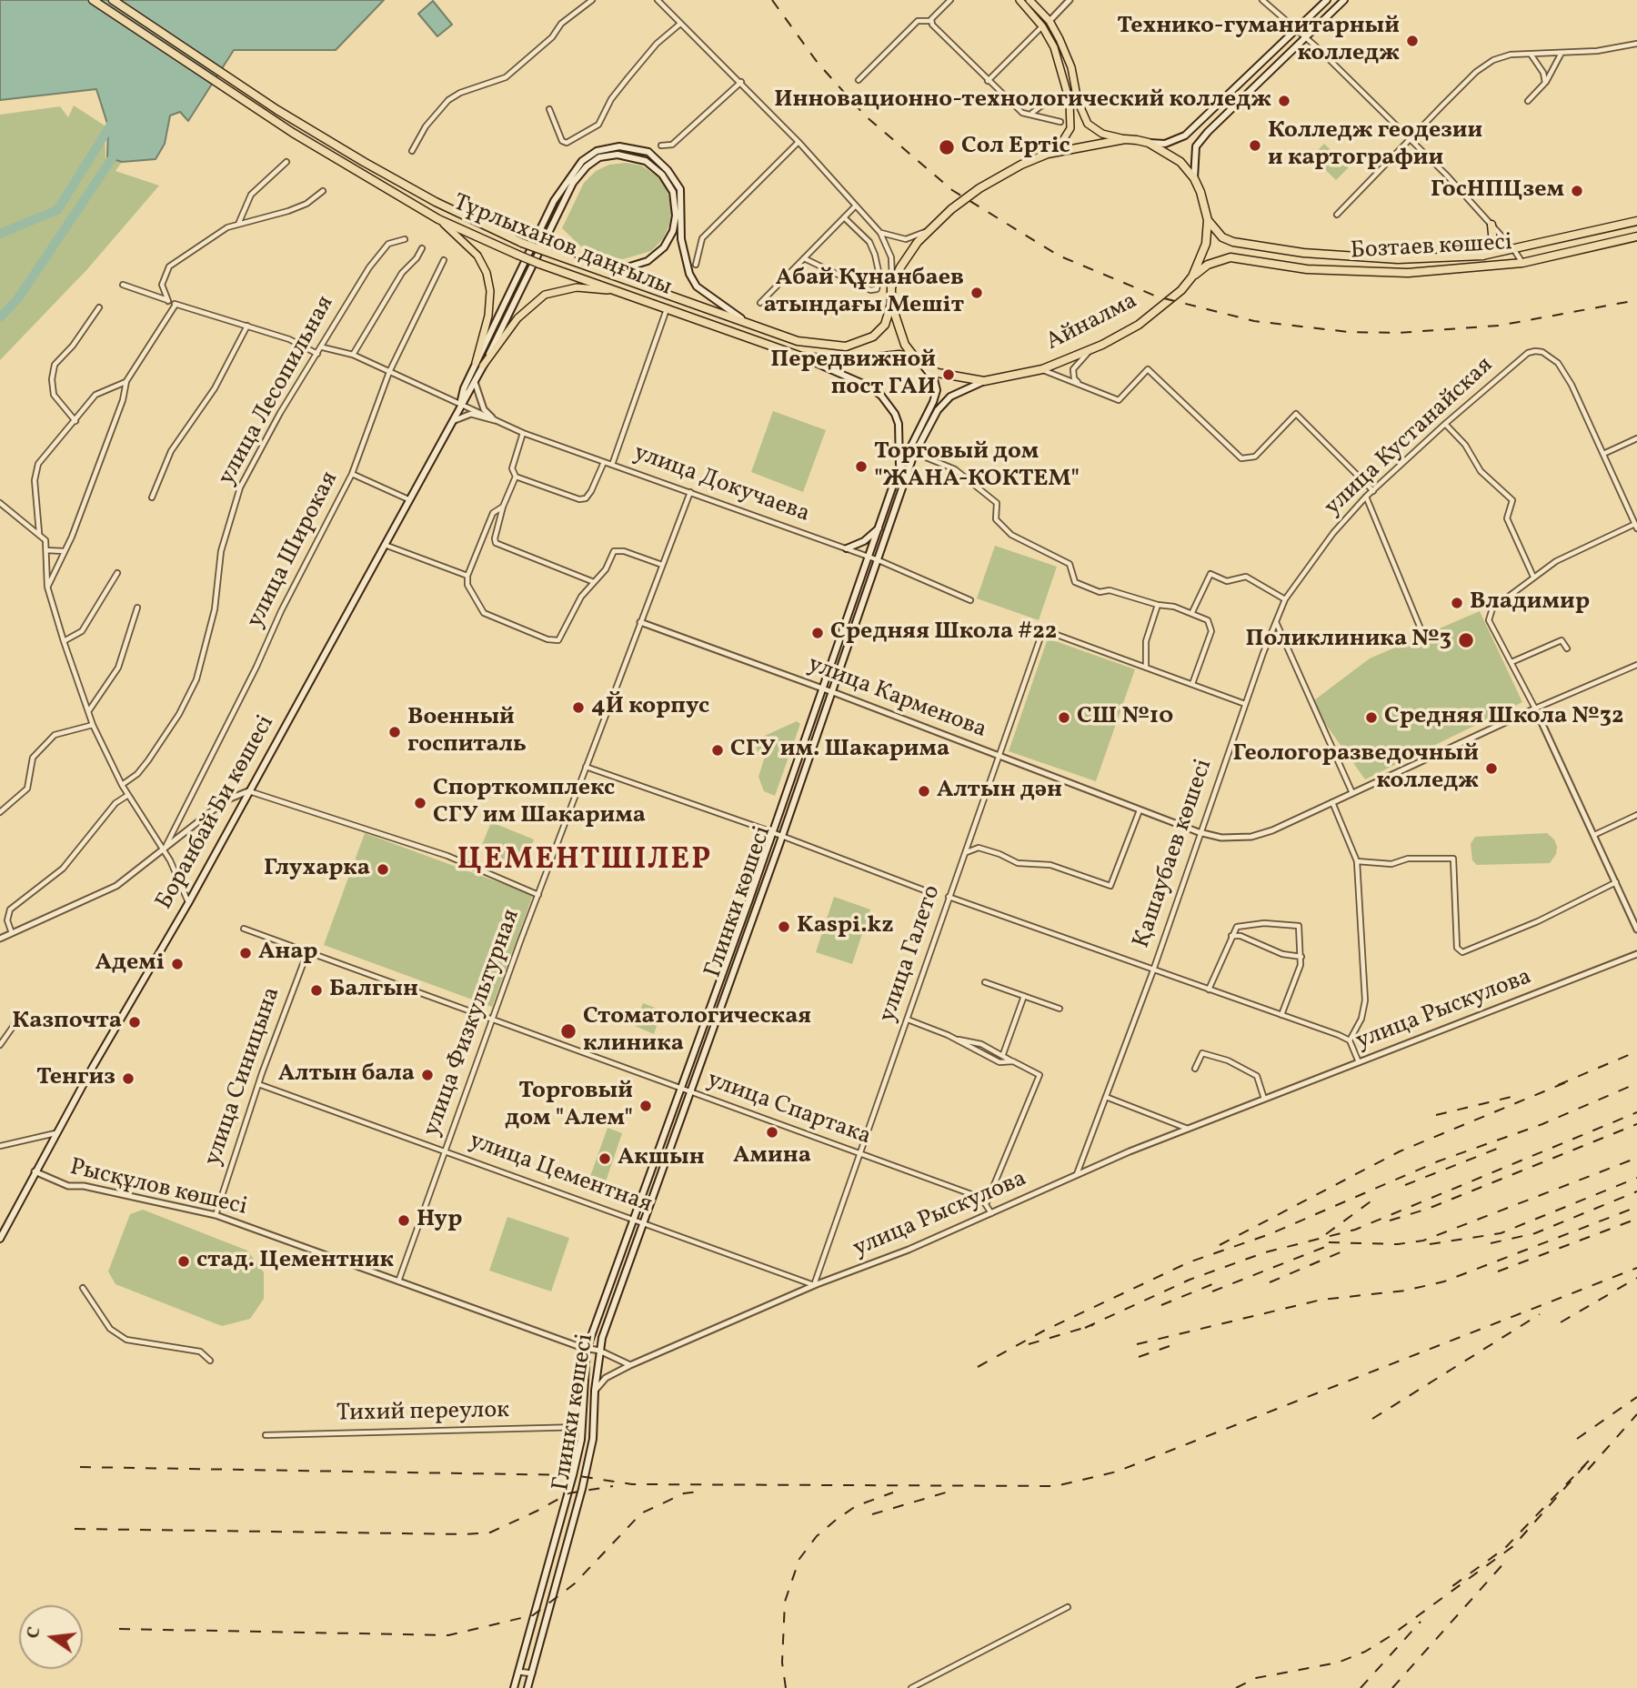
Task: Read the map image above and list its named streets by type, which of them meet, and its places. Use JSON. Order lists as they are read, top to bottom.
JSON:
{
  "streets": {
    "highway": ["Тұрлыханов даңғылы", "Бозтаев көшесі", "Айналма"],
    "main road": ["Боранбай Би көшесі", "Глинки көшесі"],
    "street": [
      "улица Лесопильная",
      "улица Кустанайская",
      "улица Докучаева",
      "улица Широкая",
      "улица Карменова",
      "Қашаубаев көшесі",
      "улица Галето",
      "улица Рыскулова",
      "улица Физкультурная",
      "улица Синицына",
      "улица Спартака",
      "улица Цементная",
      "Рысқұлов көшесі",
      "Тихий переулок"
    ]
  },
  "crossings": [
    ["Тұрлыханов даңғылы", "Айналма"],
    ["Тұрлыханов даңғылы", "Глинки көшесі"],
    ["Бозтаев көшесі", "Айналма"],
    ["Айналма", "Глинки көшесі"],
    ["улица Лесопильная", "улица Докучаева"],
    ["улица Кустанайская", "Қашаубаев көшесі"],
    ["улица Докучаева", "улица Широкая"],
    ["улица Докучаева", "Боранбай Би көшесі"],
    ["улица Докучаева", "Глинки көшесі"],
    ["улица Докучаева", "улица Физкультурная"],
    ["улица Карменова", "Қашаубаев көшесі"],
    ["улица Карменова", "Глинки көшесі"],
    ["улица Карменова", "улица Галето"],
    ["улица Карменова", "улица Физкультурная"],
    ["Боранбай Би көшесі", "Рысқұлов көшесі"],
    ["Қашаубаев көшесі", "улица Рыскулова"],
    ["Глинки көшесі", "улица Рыскулова"],
    ["Глинки көшесі", "улица Спартака"],
    ["Глинки көшесі", "улица Цементная"],
    ["Глинки көшесі", "Рысқұлов көшесі"],
    ["Глинки көшесі", "Тихий переулок"],
    ["улица Галето", "улица Рыскулова"],
    ["улица Галето", "улица Спартака"],
    ["улица Галето", "улица Цементная"],
    ["улица Рыскулова", "улица Цементная"],
    ["улица Физкультурная", "улица Спартака"],
    ["улица Физкультурная", "улица Цементная"],
    ["улица Физкультурная", "Рысқұлов көшесі"],
    ["улица Синицына", "улица Спартака"],
    ["улица Синицына", "улица Цементная"],
    ["улица Синицына", "Рысқұлов көшесі"]
  ],
  "districts": ["ЦЕМЕНТШІЛЕР"],
  "places": [
    "Технико-гуманитарный колледж",
    "Инновационно-технологический колледж",
    "Колледж геодезии и картографии",
    "Сол Ертіс",
    "ГосНПЦзем",
    "Абай Құнанбаев атындағы Мешіт",
    "Передвижной пост ГАИ",
    "Торговый дом \"ЖАНА-КОКТЕМ\"",
    "Владимир",
    "Средняя Школа #22",
    "Поликлиника №3",
    "4Й корпус",
    "СШ №10",
    "Средняя Школа №32",
    "Военный госпиталь",
    "СГУ им. Шакарима",
    "Геологоразведочный колледж",
    "Алтын дән",
    "Спорткомплекс СГУ им Шакарима",
    "Глухарка",
    "Kaspi.kz",
    "Анар",
    "Адемi",
    "Балгын",
    "Казпочта",
    "Стоматологическая клиника",
    "Алтын бала",
    "Тенгиз",
    "Торговый дом \"Алем\"",
    "Амина",
    "Акшын",
    "Нур",
    "стад. Цементник"
  ],
  "north": "left"
}
